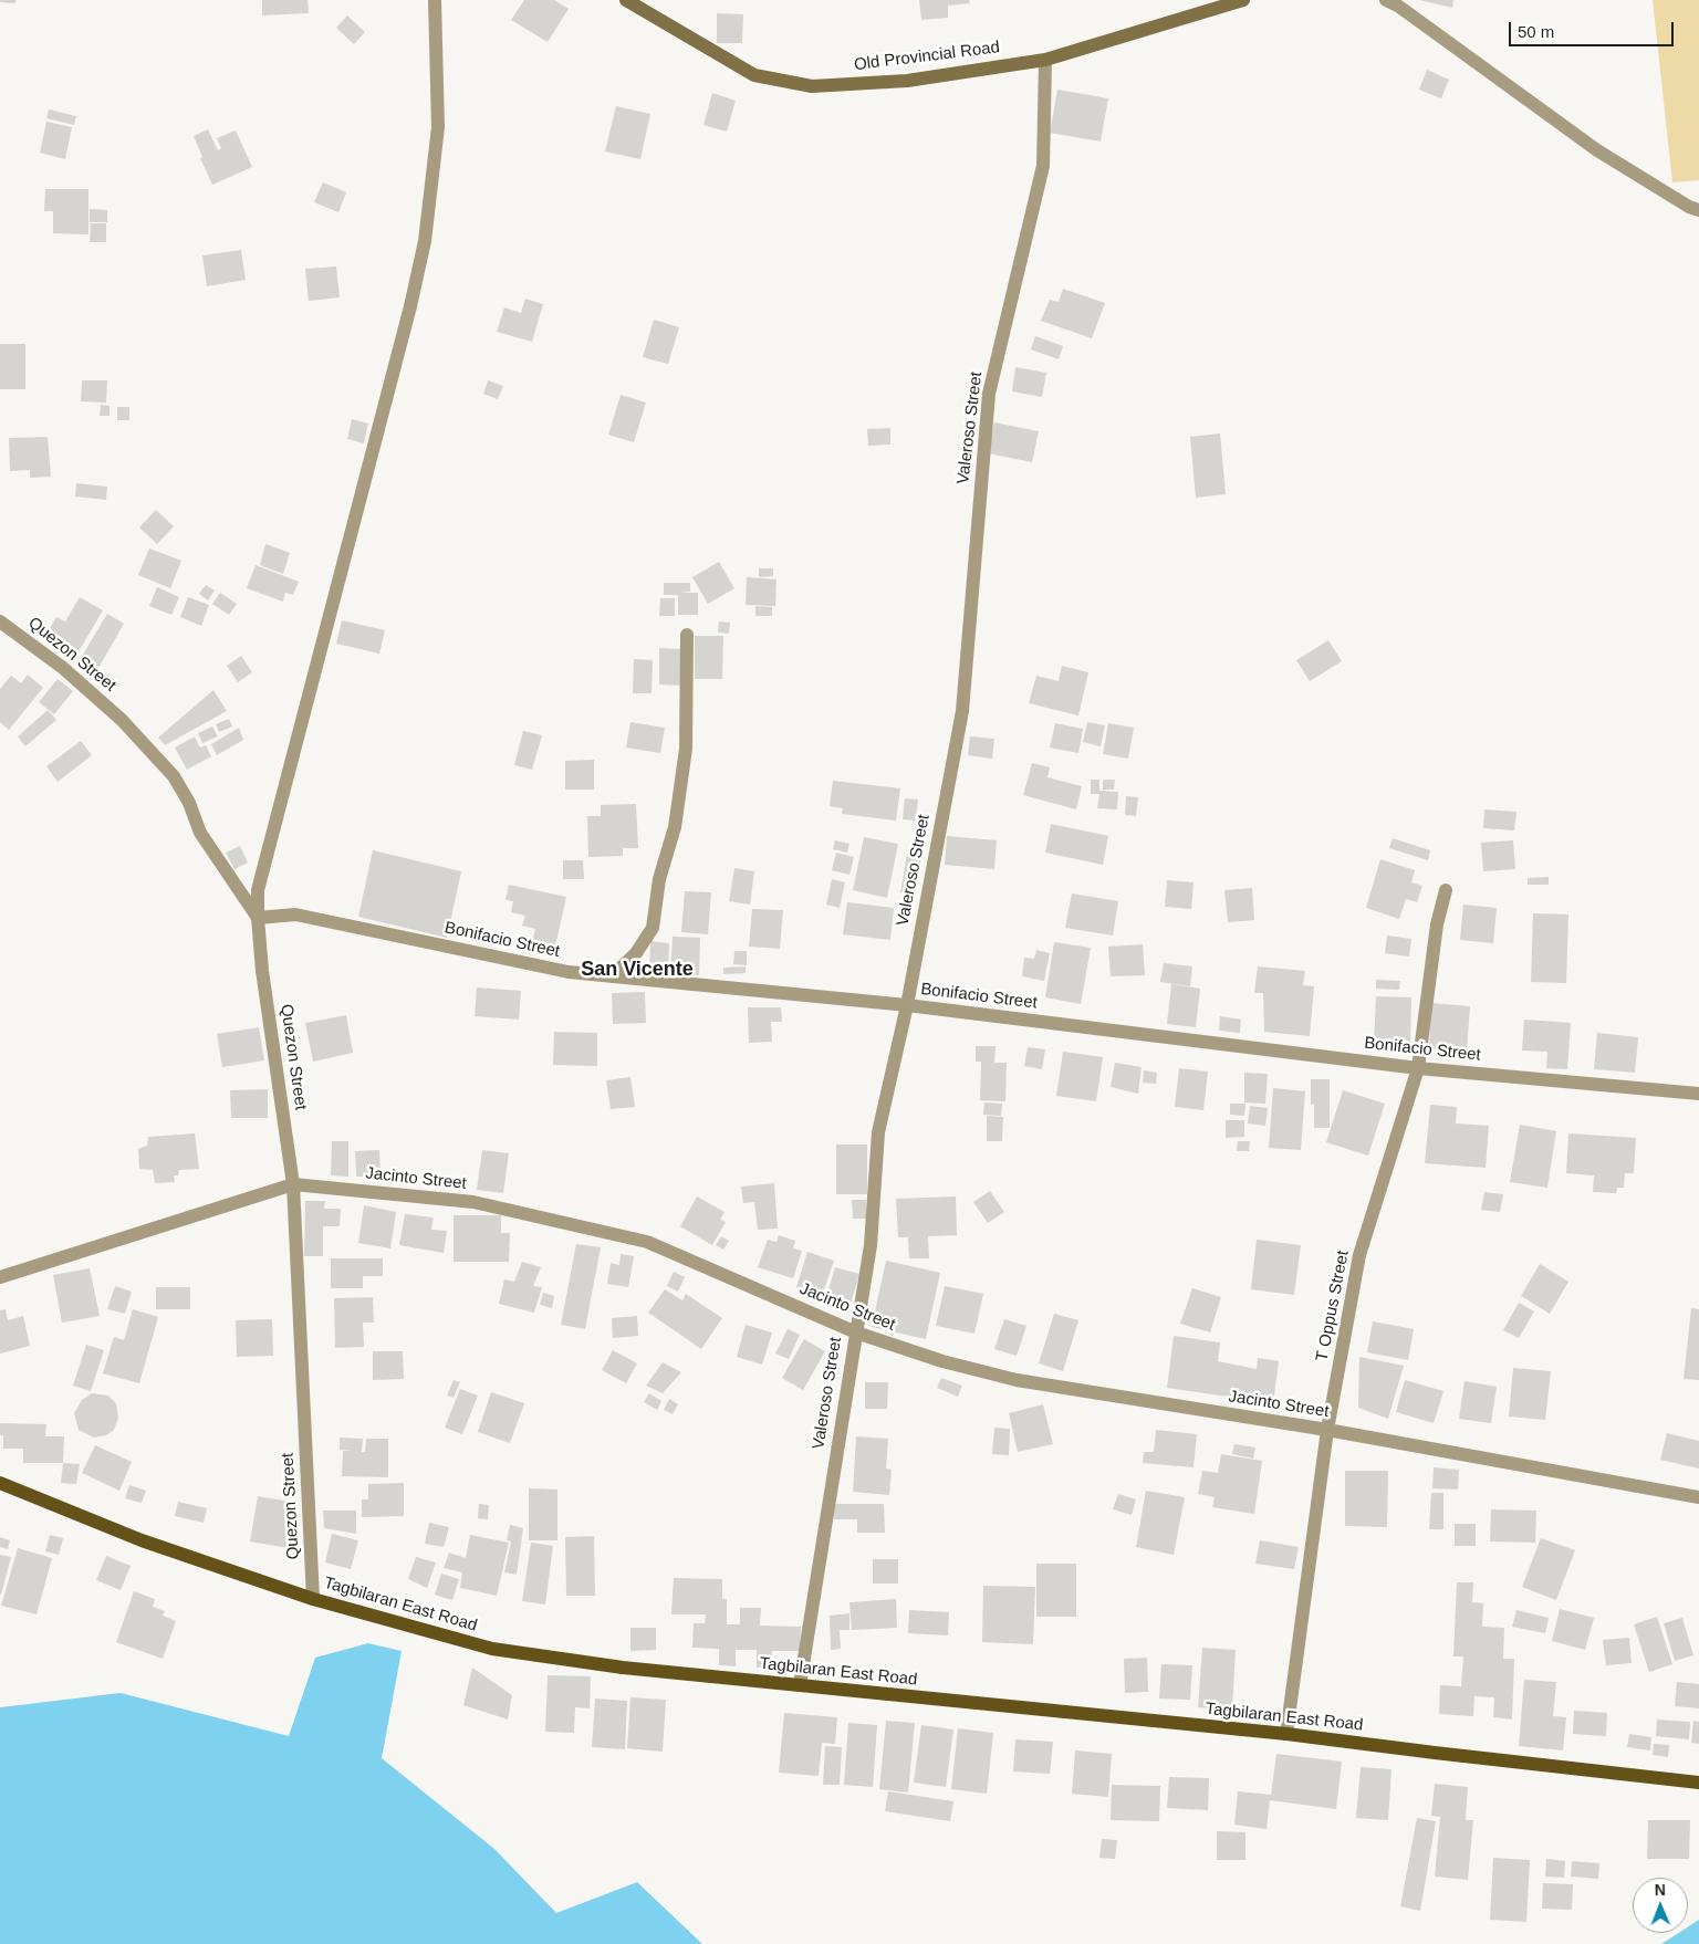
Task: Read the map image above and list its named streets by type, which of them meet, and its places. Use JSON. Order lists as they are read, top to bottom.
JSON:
{
  "streets": {
    "main road": ["Old Provincial Road", "Tagbilaran East Road"],
    "street": [
      "Valeroso Street",
      "Quezon Street",
      "Bonifacio Street",
      "Jacinto Street",
      "T Oppus Street"
    ]
  },
  "crossings": [
    ["Old Provincial Road", "Valeroso Street"],
    ["Valeroso Street", "Bonifacio Street"],
    ["Valeroso Street", "Jacinto Street"],
    ["Valeroso Street", "Tagbilaran East Road"],
    ["Quezon Street", "Bonifacio Street"],
    ["Quezon Street", "Jacinto Street"],
    ["Quezon Street", "Tagbilaran East Road"],
    ["Bonifacio Street", "T Oppus Street"],
    ["Jacinto Street", "T Oppus Street"],
    ["T Oppus Street", "Tagbilaran East Road"]
  ],
  "districts": ["San Vicente"],
  "scale_bar": "50 m",
  "north": "top"
}
